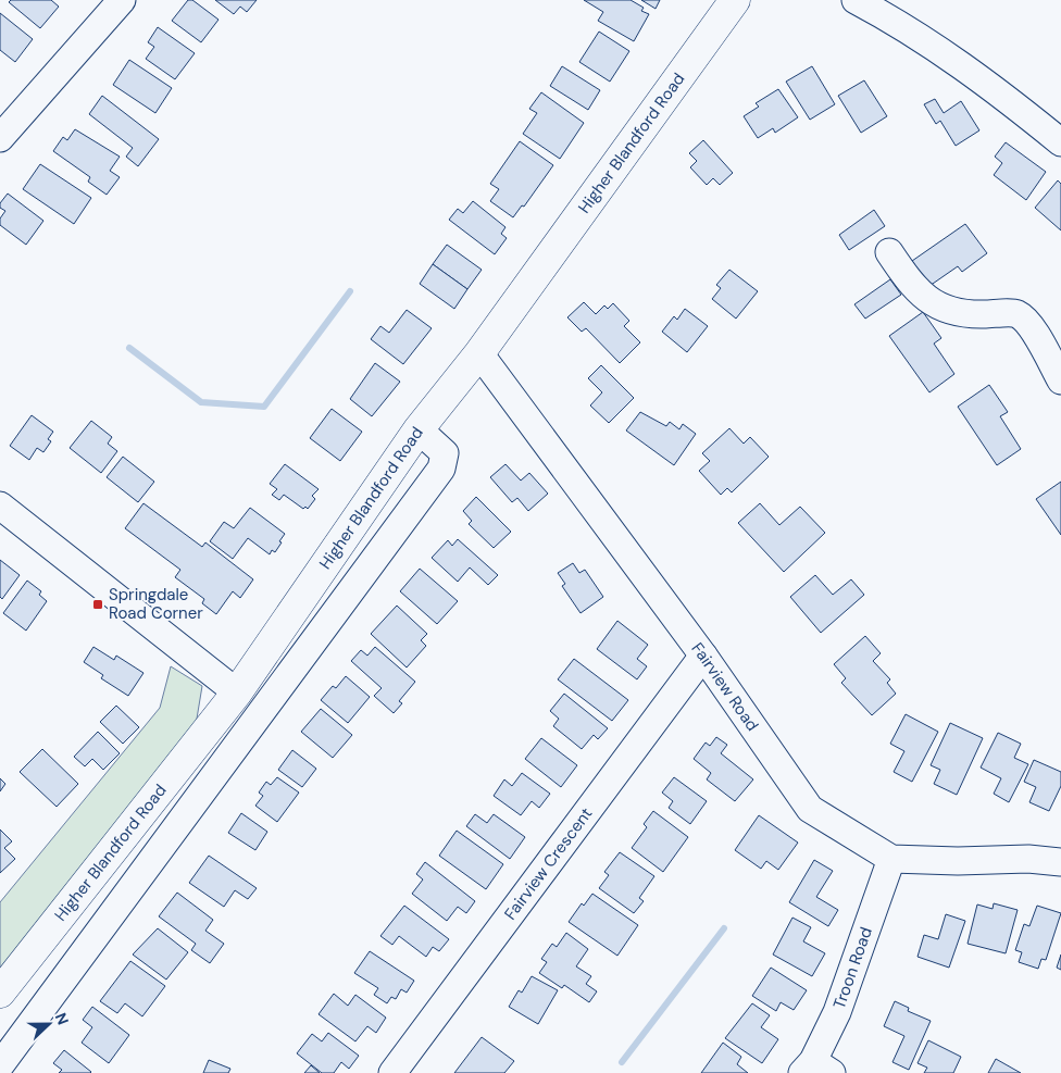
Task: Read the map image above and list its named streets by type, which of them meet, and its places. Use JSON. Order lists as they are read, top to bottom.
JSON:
{
  "streets": {
    "main road": ["Higher Blandford Road"],
    "street": ["Fairview Road", "Fairview Crescent", "Troon Road"]
  },
  "crossings": [
    ["Higher Blandford Road", "Fairview Road"],
    ["Fairview Road", "Fairview Crescent"],
    ["Fairview Road", "Troon Road"]
  ],
  "places": {
    "transit": ["Springdale Road Corner"]
  },
  "north": "right"
}
